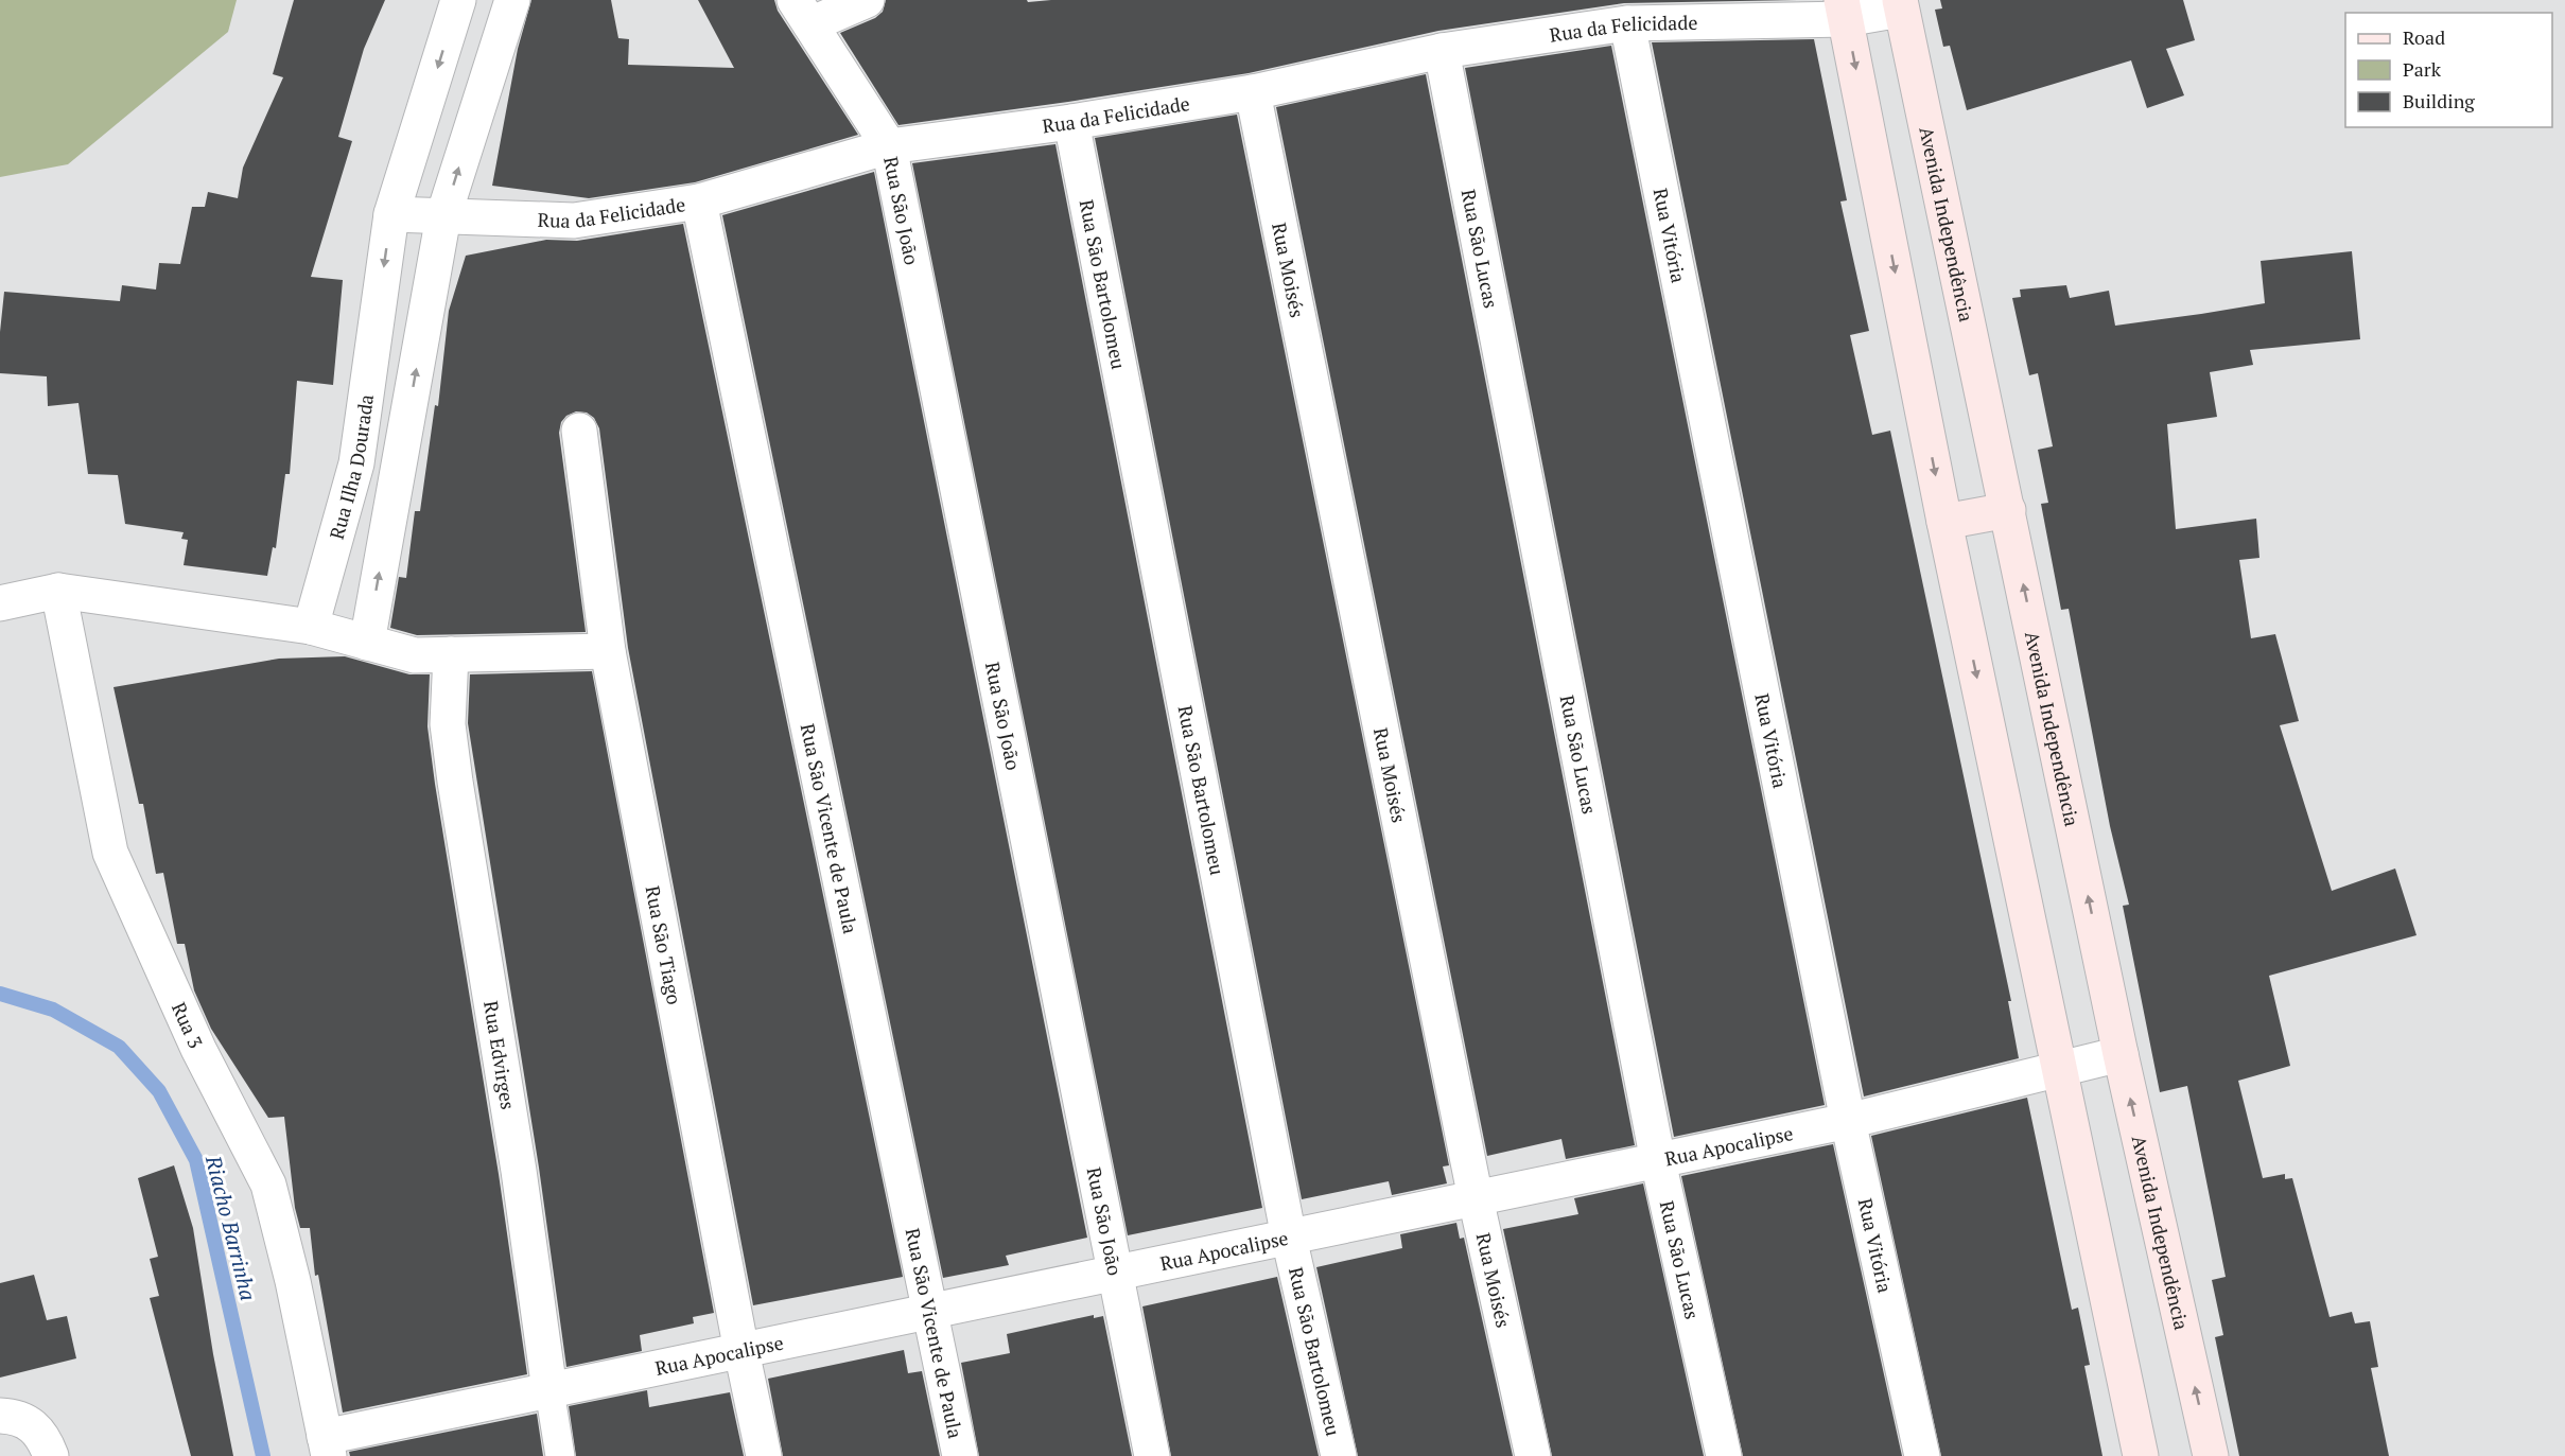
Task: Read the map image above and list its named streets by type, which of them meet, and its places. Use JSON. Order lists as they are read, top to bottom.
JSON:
{
  "streets": {
    "main road": ["Avenida Independência"],
    "street": [
      "Rua da Felicidade",
      "Rua São João",
      "Rua Vitória",
      "Rua São Lucas",
      "Rua Moisés",
      "Rua São Bartolomeu",
      "Rua Ilha Dourada",
      "Rua São Vicente de Paula",
      "Rua São Tiago",
      "Rua 3",
      "Rua Edvirges",
      "Rua Apocalipse"
    ]
  },
  "crossings": [
    ["Rua da Felicidade", "Rua São João"],
    ["Rua da Felicidade", "Avenida Independência"],
    ["Rua da Felicidade", "Rua Vitória"],
    ["Rua da Felicidade", "Rua São Lucas"],
    ["Rua da Felicidade", "Rua Moisés"],
    ["Rua da Felicidade", "Rua São Bartolomeu"],
    ["Rua da Felicidade", "Rua Ilha Dourada"],
    ["Rua da Felicidade", "Rua São Vicente de Paula"],
    ["Rua São João", "Rua Apocalipse"],
    ["Avenida Independência", "Rua Apocalipse"],
    ["Rua Vitória", "Rua Apocalipse"],
    ["Rua São Lucas", "Rua Apocalipse"],
    ["Rua Moisés", "Rua Apocalipse"],
    ["Rua São Bartolomeu", "Rua Apocalipse"],
    ["Rua São Vicente de Paula", "Rua Apocalipse"],
    ["Rua São Tiago", "Rua Apocalipse"],
    ["Rua 3", "Rua Apocalipse"],
    ["Rua Edvirges", "Rua Apocalipse"]
  ],
  "water": ["Riacho Barrinha"],
  "legend": ["Road", "Park", "Building"]
}
